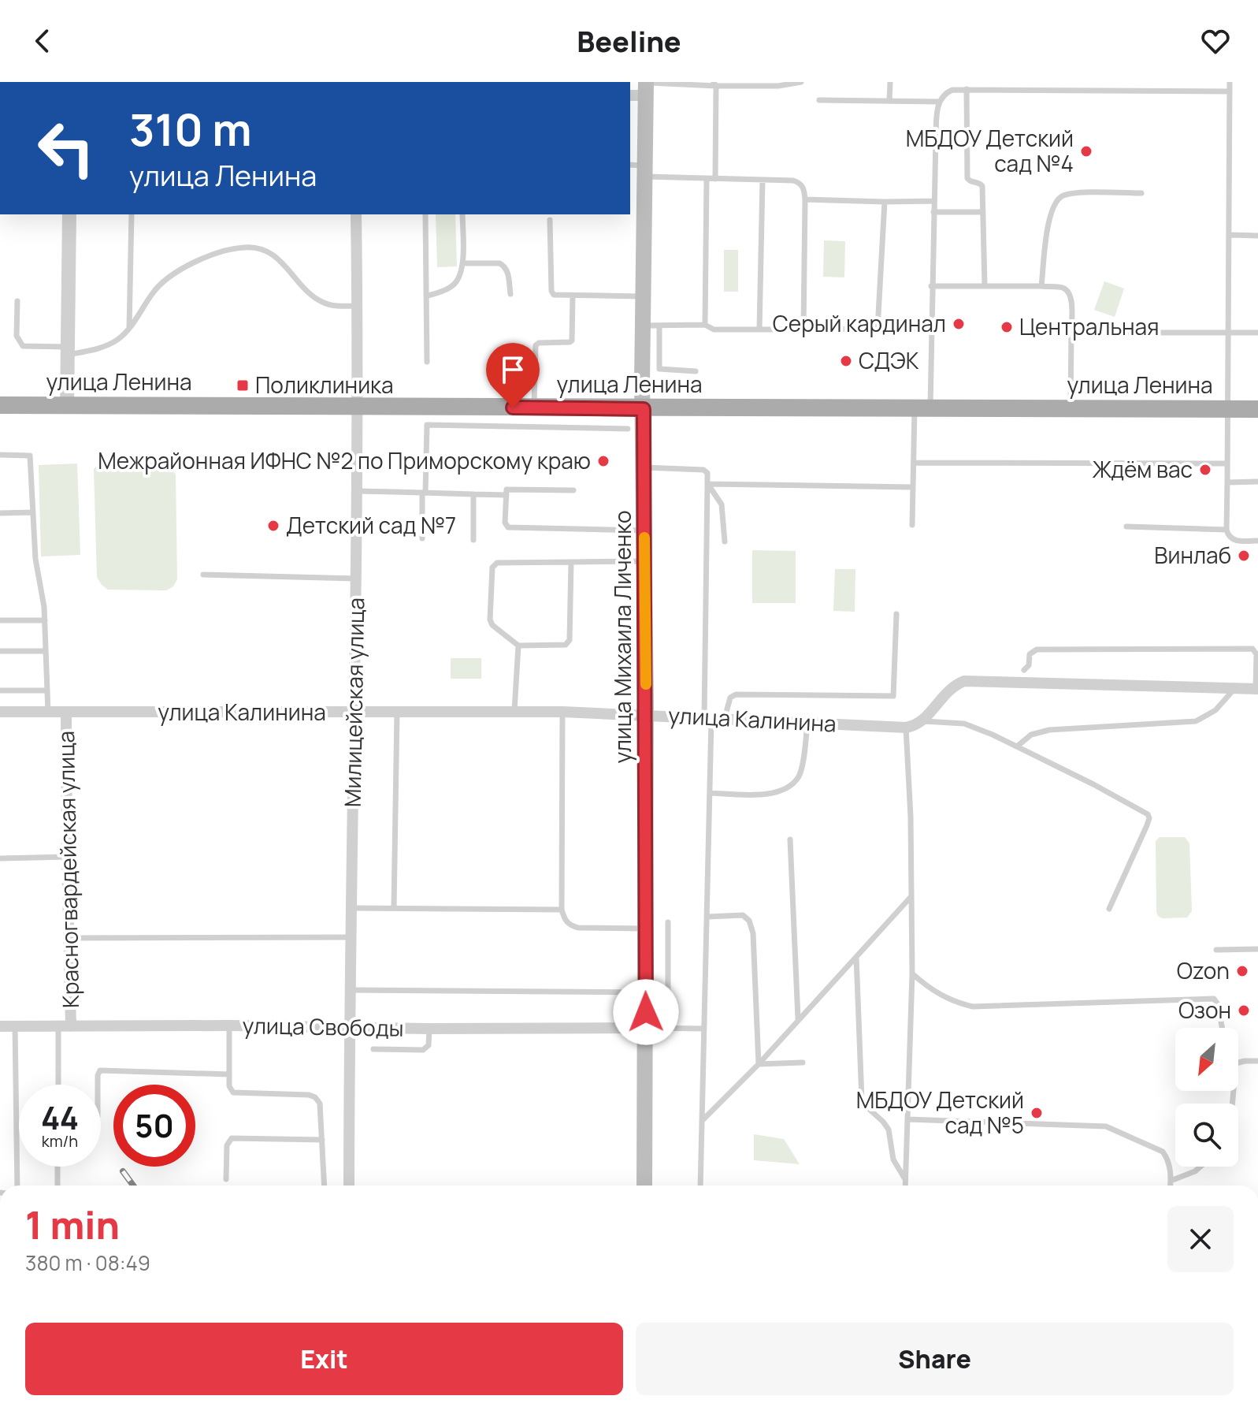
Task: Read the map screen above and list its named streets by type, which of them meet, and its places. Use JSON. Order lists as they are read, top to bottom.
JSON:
{
  "streets": {
    "main road": ["улица Ленина", "улица Михаила Личенко"],
    "street": [
      "Милицейская улица",
      "улица Калинина",
      "Красногвардейская улица",
      "улица Свободы"
    ]
  },
  "crossings": [
    ["улица Ленина", "улица Михаила Личенко"],
    ["улица Ленина", "Милицейская улица"],
    ["улица Михаила Личенко", "улица Калинина"],
    ["улица Михаила Личенко", "улица Свободы"],
    ["Милицейская улица", "улица Калинина"],
    ["Милицейская улица", "улица Свободы"],
    ["улица Калинина", "Красногвардейская улица"],
    ["Красногвардейская улица", "улица Свободы"]
  ],
  "places": {
    "other": [
      "МБДОУ Детский сад №4",
      "Серый кардинал",
      "Центральная",
      "СДЭК",
      "Межрайонная ИФНС №2 по Приморскому краю",
      "Ждём вас",
      "Детский сад №7",
      "Винлаб",
      "Ozon",
      "Озон",
      "МБДОУ Детский сад №5"
    ],
    "transit": ["Поликлиника"]
  },
  "north": "bottom left",
  "page": {
    "header": "Beeline",
    "turn": ["310 m", "улица Ленина"],
    "speed": "44 km/h",
    "limit": "50",
    "heading": ["1 min", "380 m · 08:49"],
    "buttons": ["Exit", "Share"]
  }
}
